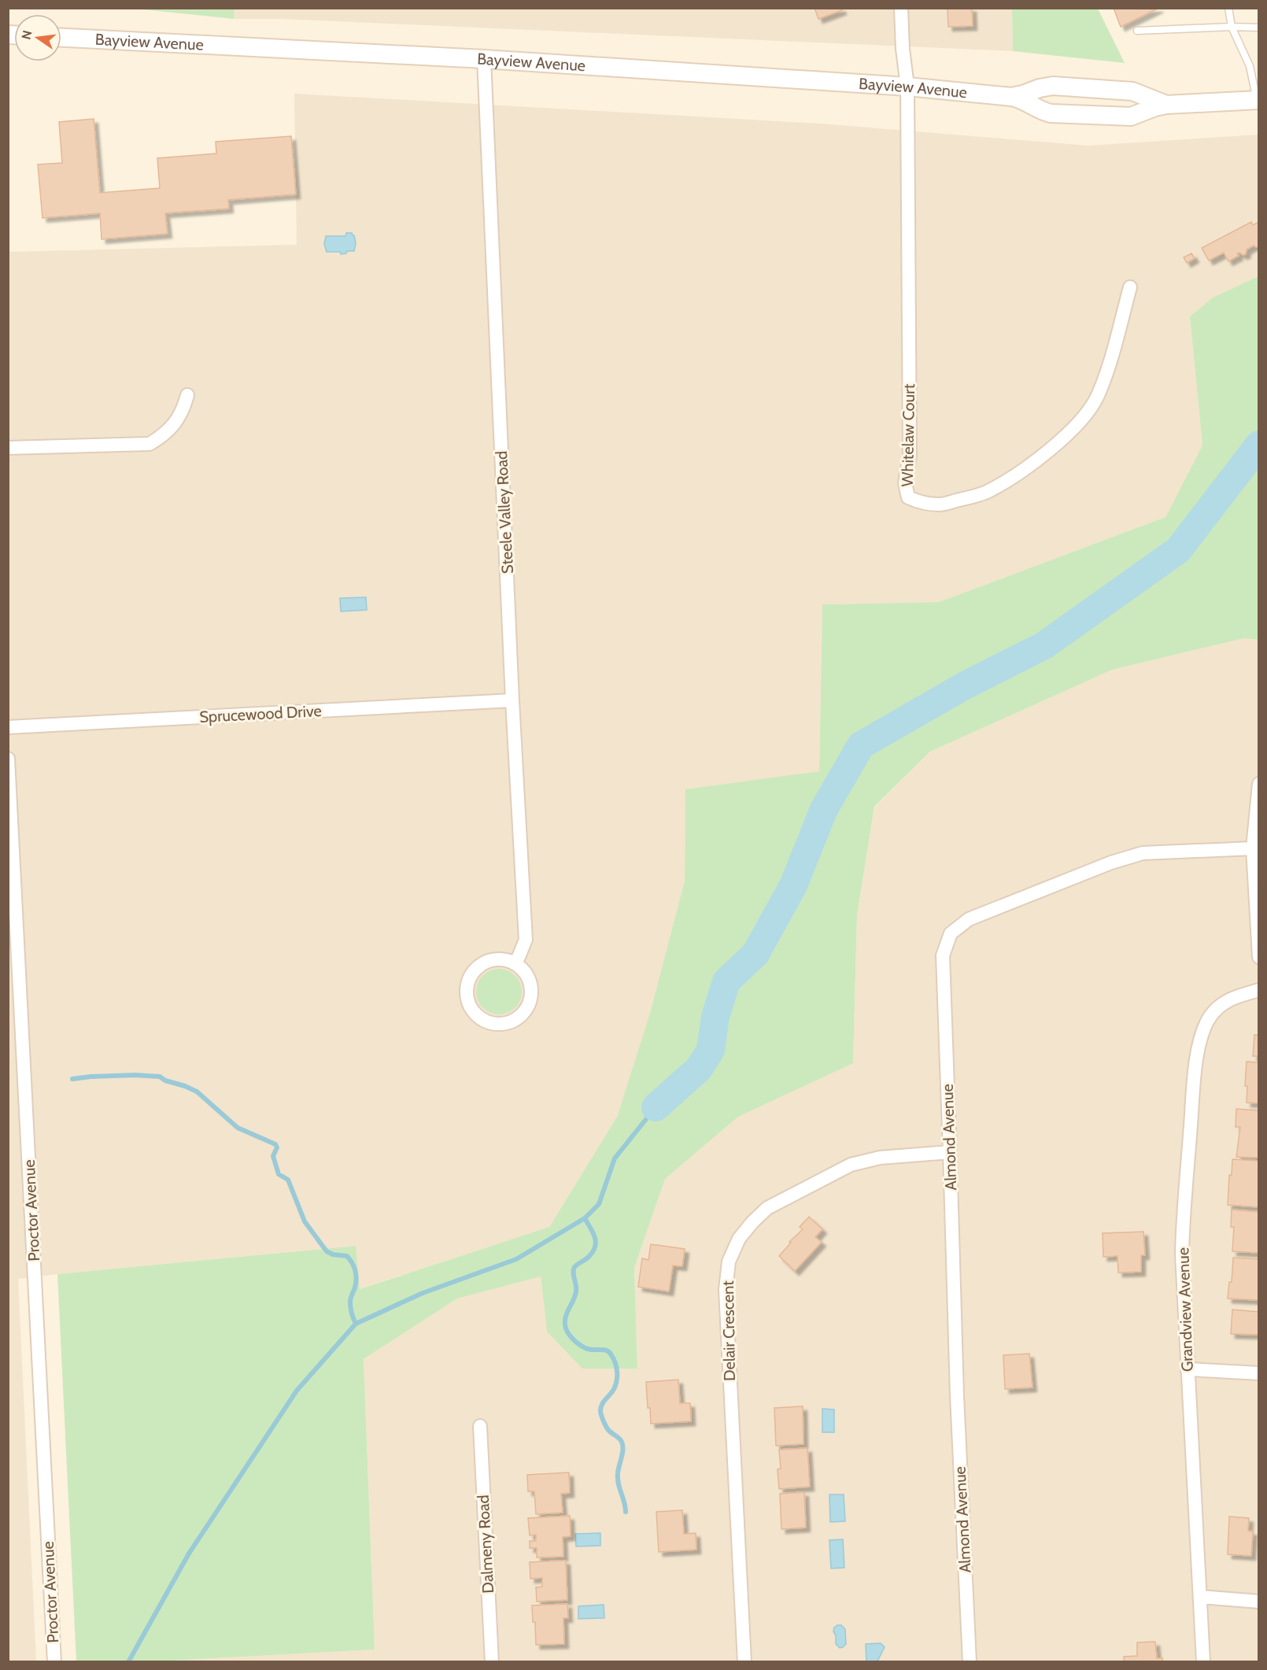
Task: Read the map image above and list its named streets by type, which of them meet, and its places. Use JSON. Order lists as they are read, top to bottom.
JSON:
{
  "streets": {
    "main road": ["Bayview Avenue"],
    "street": [
      "Whitelaw Court",
      "Steele Valley Road",
      "Sprucewood Drive",
      "Almond Avenue",
      "Proctor Avenue",
      "Grandview Avenue",
      "Delair Crescent",
      "Dalmeny Road"
    ]
  },
  "crossings": [
    ["Bayview Avenue", "Whitelaw Court"],
    ["Bayview Avenue", "Steele Valley Road"],
    ["Steele Valley Road", "Sprucewood Drive"],
    ["Almond Avenue", "Delair Crescent"]
  ],
  "north": "left"
}
